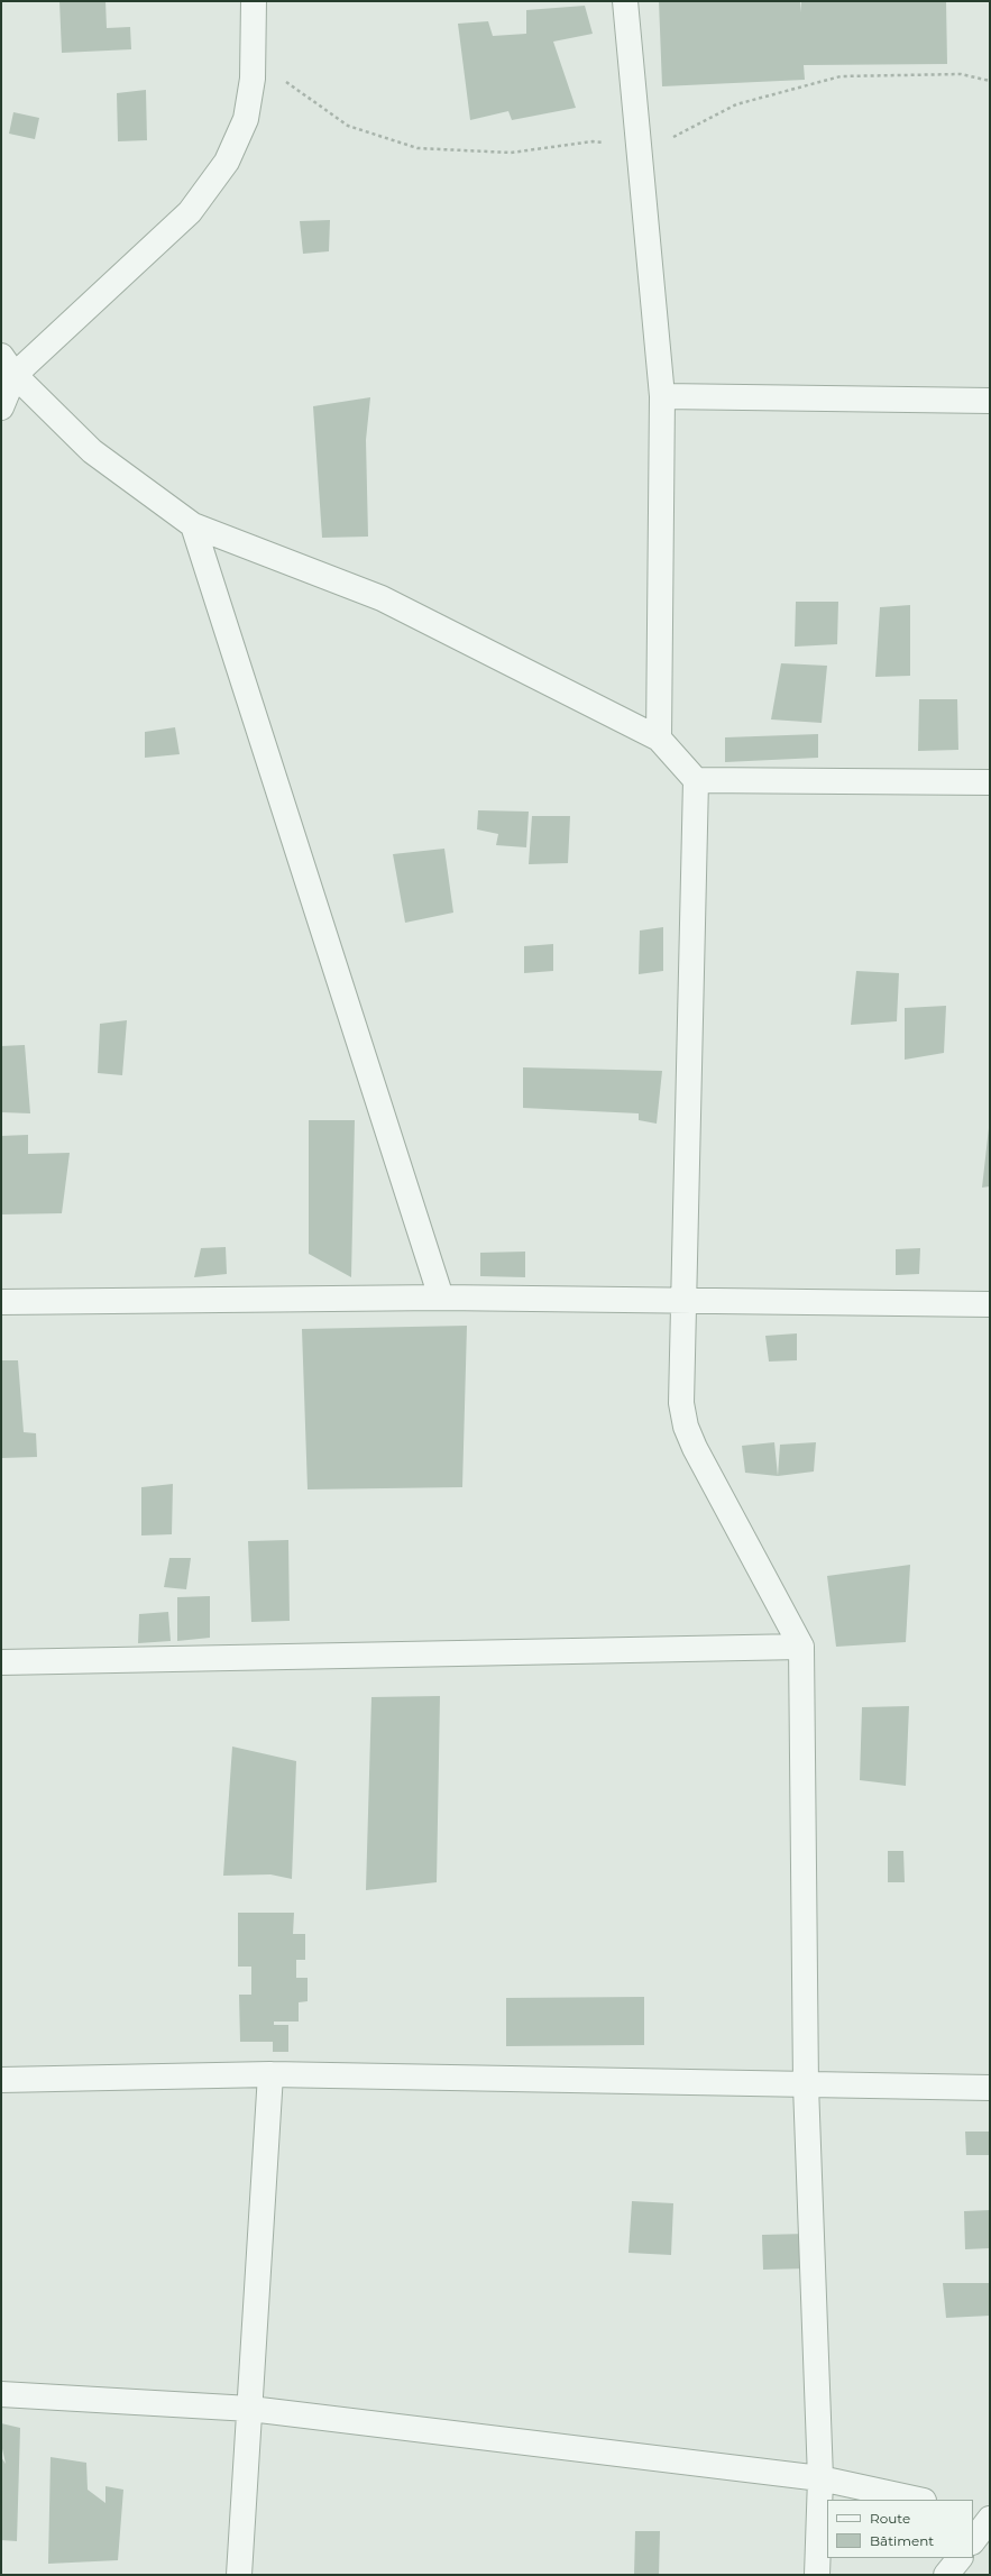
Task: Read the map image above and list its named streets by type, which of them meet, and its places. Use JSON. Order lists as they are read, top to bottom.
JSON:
{
  "legend": ["Route", "Bâtiment"]
}
